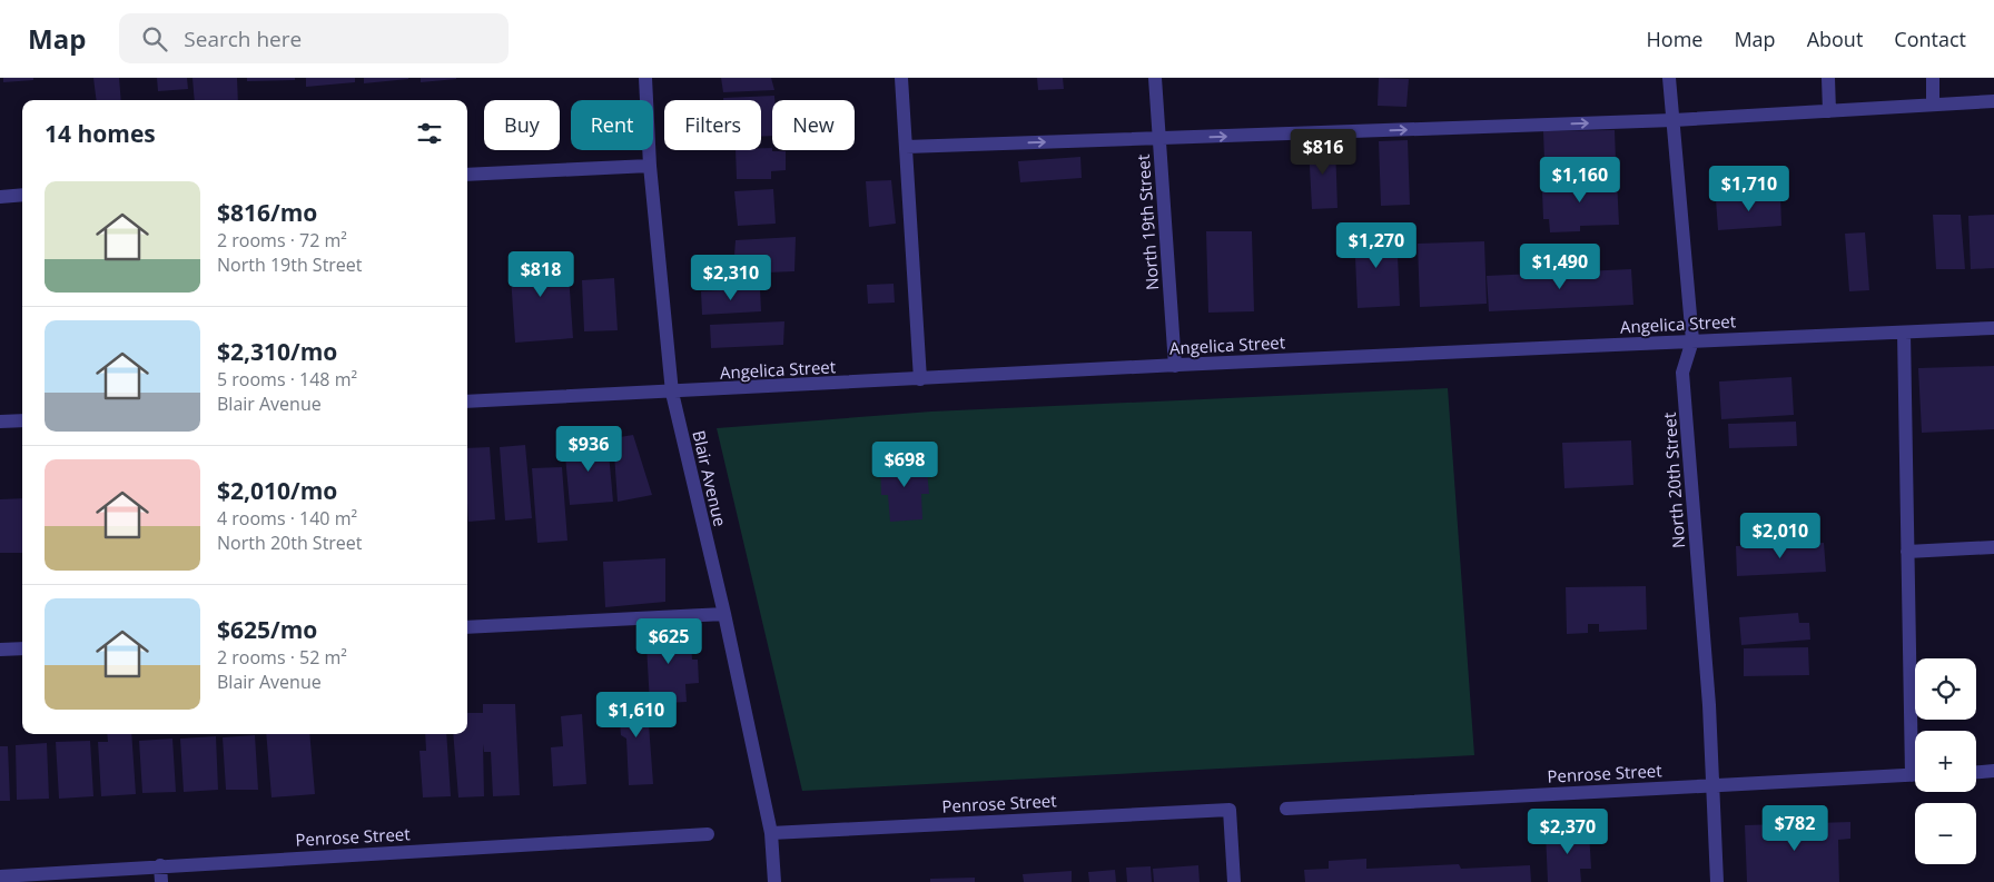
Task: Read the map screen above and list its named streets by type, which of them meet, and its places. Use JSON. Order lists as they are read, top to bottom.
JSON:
{
  "streets": {
    "street": [
      "North 19th Street",
      "Angelica Street",
      "Blair Avenue",
      "North 20th Street",
      "Penrose Street"
    ]
  },
  "crossings": [
    ["North 19th Street", "Angelica Street"],
    ["Angelica Street", "Blair Avenue"],
    ["Angelica Street", "North 20th Street"],
    ["Blair Avenue", "Penrose Street"],
    ["North 20th Street", "Penrose Street"]
  ],
  "page": {
    "header": "Map",
    "search": "Search here",
    "nav": [
      "Home",
      "Map",
      "About",
      "Contact"
    ],
    "chip": [
      "Buy",
      "Rent",
      "Filters",
      "New"
    ],
    "heading": "14 homes",
    "price": [
      "$816",
      "$1,160",
      "$1,710",
      "$1,270",
      "$1,490",
      "$818",
      "$2,310",
      "$936",
      "$698",
      "$2,010",
      "$625",
      "$1,610",
      "$782",
      "$2,370"
    ],
    "list": [
      {
        "name": "$816/mo",
        "note": "2 rooms · 72 m² · North 19th Street"
      },
      {
        "name": "$2,310/mo",
        "note": "5 rooms · 148 m² · Blair Avenue"
      },
      {
        "name": "$2,010/mo",
        "note": "4 rooms · 140 m² · North 20th Street"
      },
      {
        "name": "$625/mo",
        "note": "2 rooms · 52 m² · Blair Avenue"
      }
    ],
    "map_buttons": ["+", "−"]
  }
}
